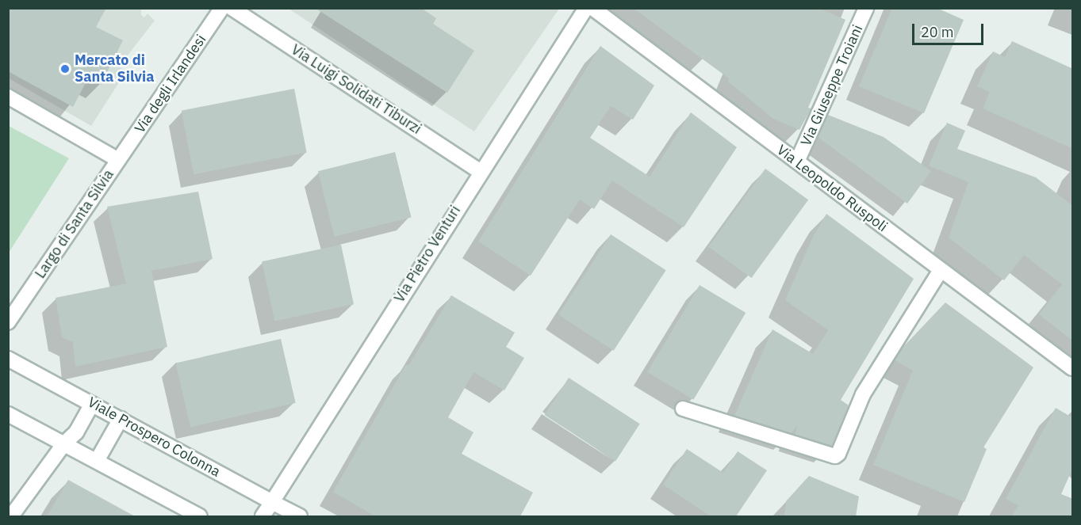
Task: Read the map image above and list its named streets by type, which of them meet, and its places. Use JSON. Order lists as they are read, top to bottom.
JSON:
{
  "streets": {
    "street": [
      "Via degli Irlandesi",
      "Via Giuseppe Troiani",
      "Via Luigi Solidati Tiburzi",
      "Via Leopoldo Ruspoli",
      "Largo di Santa Silvia",
      "Via Pietro Venturi",
      "Viale Prospero Colonna"
    ]
  },
  "crossings": [
    ["Via degli Irlandesi", "Largo di Santa Silvia"],
    ["Via Giuseppe Troiani", "Via Leopoldo Ruspoli"],
    ["Via Luigi Solidati Tiburzi", "Via Pietro Venturi"],
    ["Via Pietro Venturi", "Viale Prospero Colonna"]
  ],
  "places": ["Mercato di Santa Silvia"],
  "scale_bar": "20 m"
}
